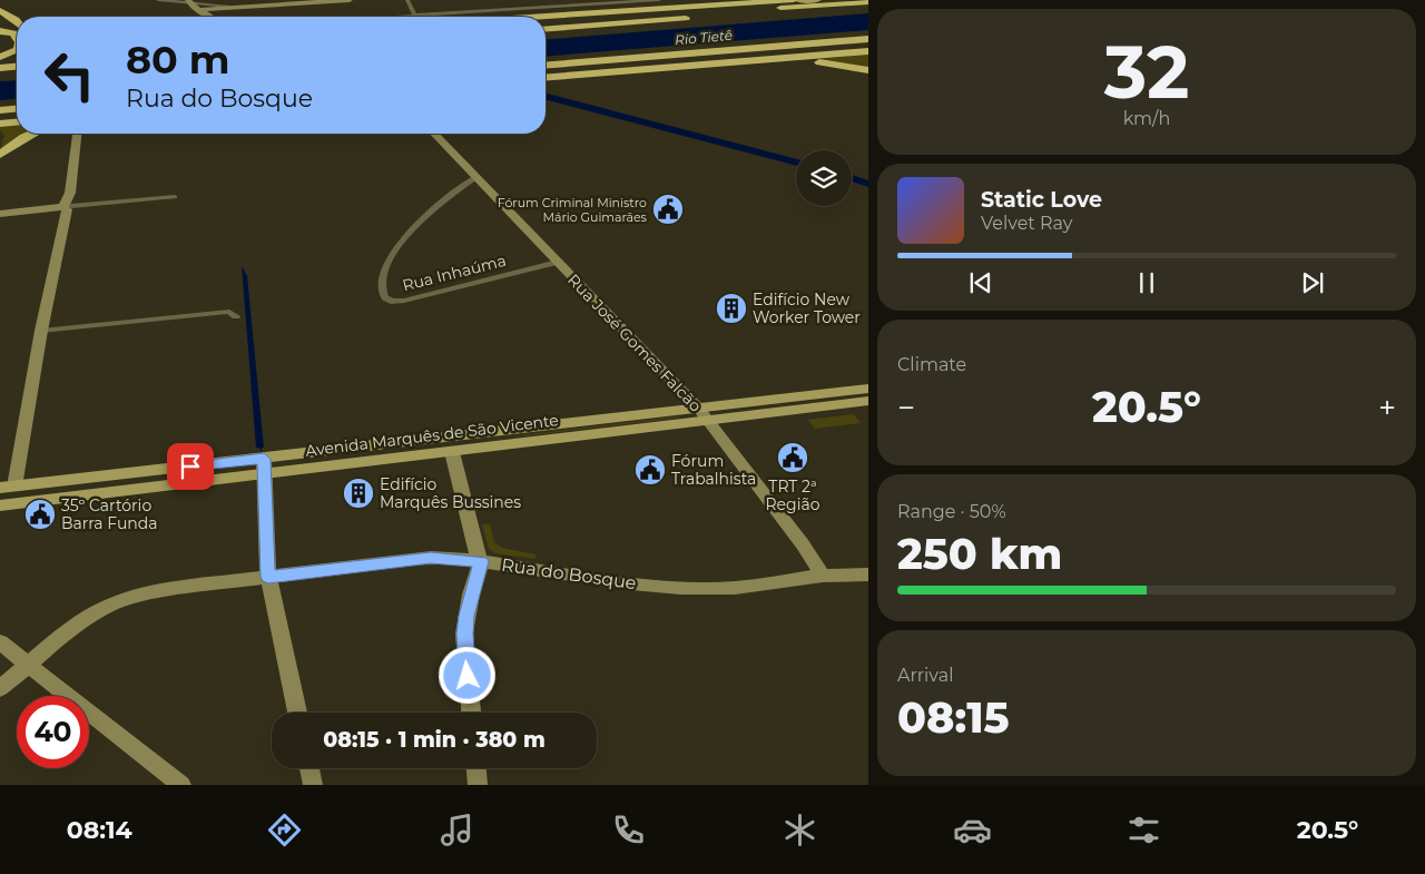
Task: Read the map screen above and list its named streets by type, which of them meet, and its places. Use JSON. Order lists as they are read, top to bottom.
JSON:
{
  "streets": {
    "main road": ["Avenida Marquês de São Vicente"],
    "street": ["Rua Inhaúma", "Rua José Gomes Falcão", "Rua do Bosque"]
  },
  "crossings": [
    ["Rua Inhaúma", "Rua José Gomes Falcão"],
    ["Rua José Gomes Falcão", "Avenida Marquês de São Vicente"],
    ["Rua José Gomes Falcão", "Rua do Bosque"]
  ],
  "water": ["Rio Tietê"],
  "places": {
    "public building": [
      "Fórum Criminal Ministro Mário Guimarães",
      "TRT 2ª Região",
      "Fórum Trabalhista",
      "35º Cartório Barra Funda"
    ],
    "building": ["Edifício New Worker Tower", "Edifício Marquês Bussines"]
  },
  "page": {
    "tile": [
      ["32", "km/h"],
      "Climate",
      ["Range · 50%", "250 km"],
      ["Arrival", "08:15"]
    ],
    "turn": ["80 m", "Rua do Bosque"],
    "song": ["Static Love", "Velvet Ray"],
    "heat": ["−", "20.5°", "+"],
    "limit": "40",
    "trip": "08:15 · 1 min · 380 m",
    "tabs": ["08:14", "20.5°"]
  }
}
